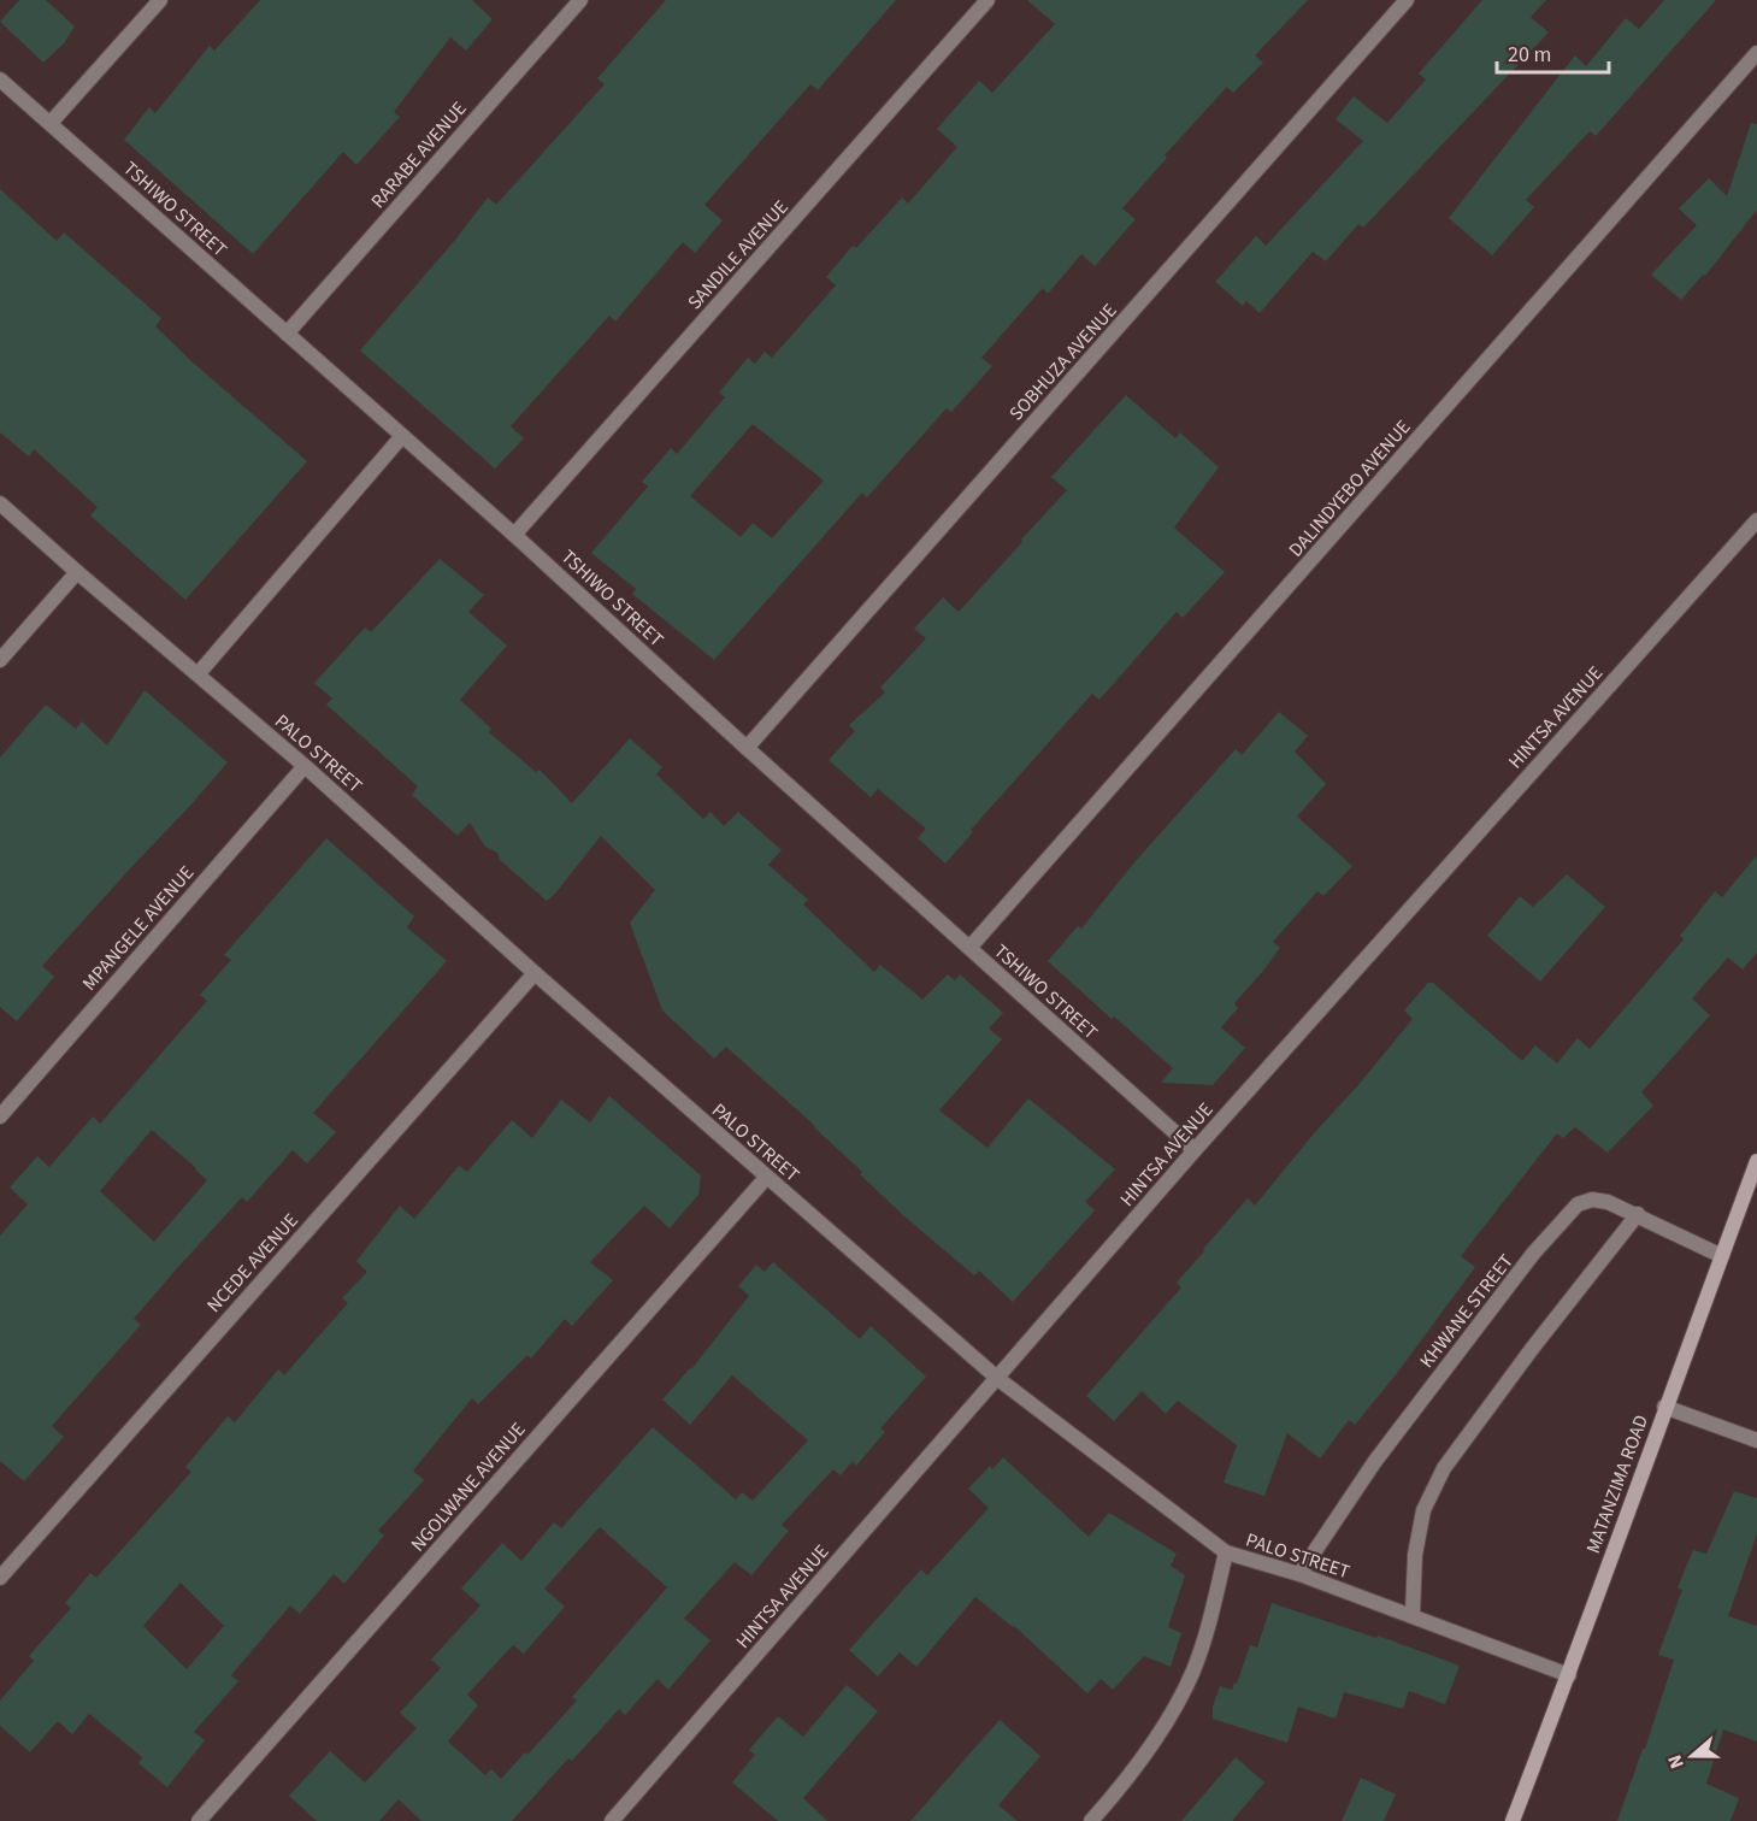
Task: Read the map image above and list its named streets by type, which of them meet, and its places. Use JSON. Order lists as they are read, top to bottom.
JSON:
{
  "streets": {
    "street": [
      "RARABE AVENUE",
      "TSHIWO STREET",
      "SANDILE AVENUE",
      "SOBHUZA AVENUE",
      "DALINDYEBO AVENUE",
      "HINTSA AVENUE",
      "PALO STREET",
      "MPANGELE AVENUE",
      "NCEDE AVENUE",
      "KHWANE STREET",
      "MATANZIMA ROAD",
      "NGOLWANE AVENUE"
    ]
  },
  "crossings": [
    ["RARABE AVENUE", "TSHIWO STREET"],
    ["TSHIWO STREET", "SANDILE AVENUE"],
    ["TSHIWO STREET", "SOBHUZA AVENUE"],
    ["TSHIWO STREET", "DALINDYEBO AVENUE"],
    ["TSHIWO STREET", "HINTSA AVENUE"],
    ["HINTSA AVENUE", "PALO STREET"],
    ["PALO STREET", "MPANGELE AVENUE"],
    ["PALO STREET", "NCEDE AVENUE"],
    ["PALO STREET", "KHWANE STREET"],
    ["PALO STREET", "MATANZIMA ROAD"],
    ["PALO STREET", "NGOLWANE AVENUE"],
    ["KHWANE STREET", "MATANZIMA ROAD"]
  ],
  "scale_bar": "20 m",
  "north": "left"
}
